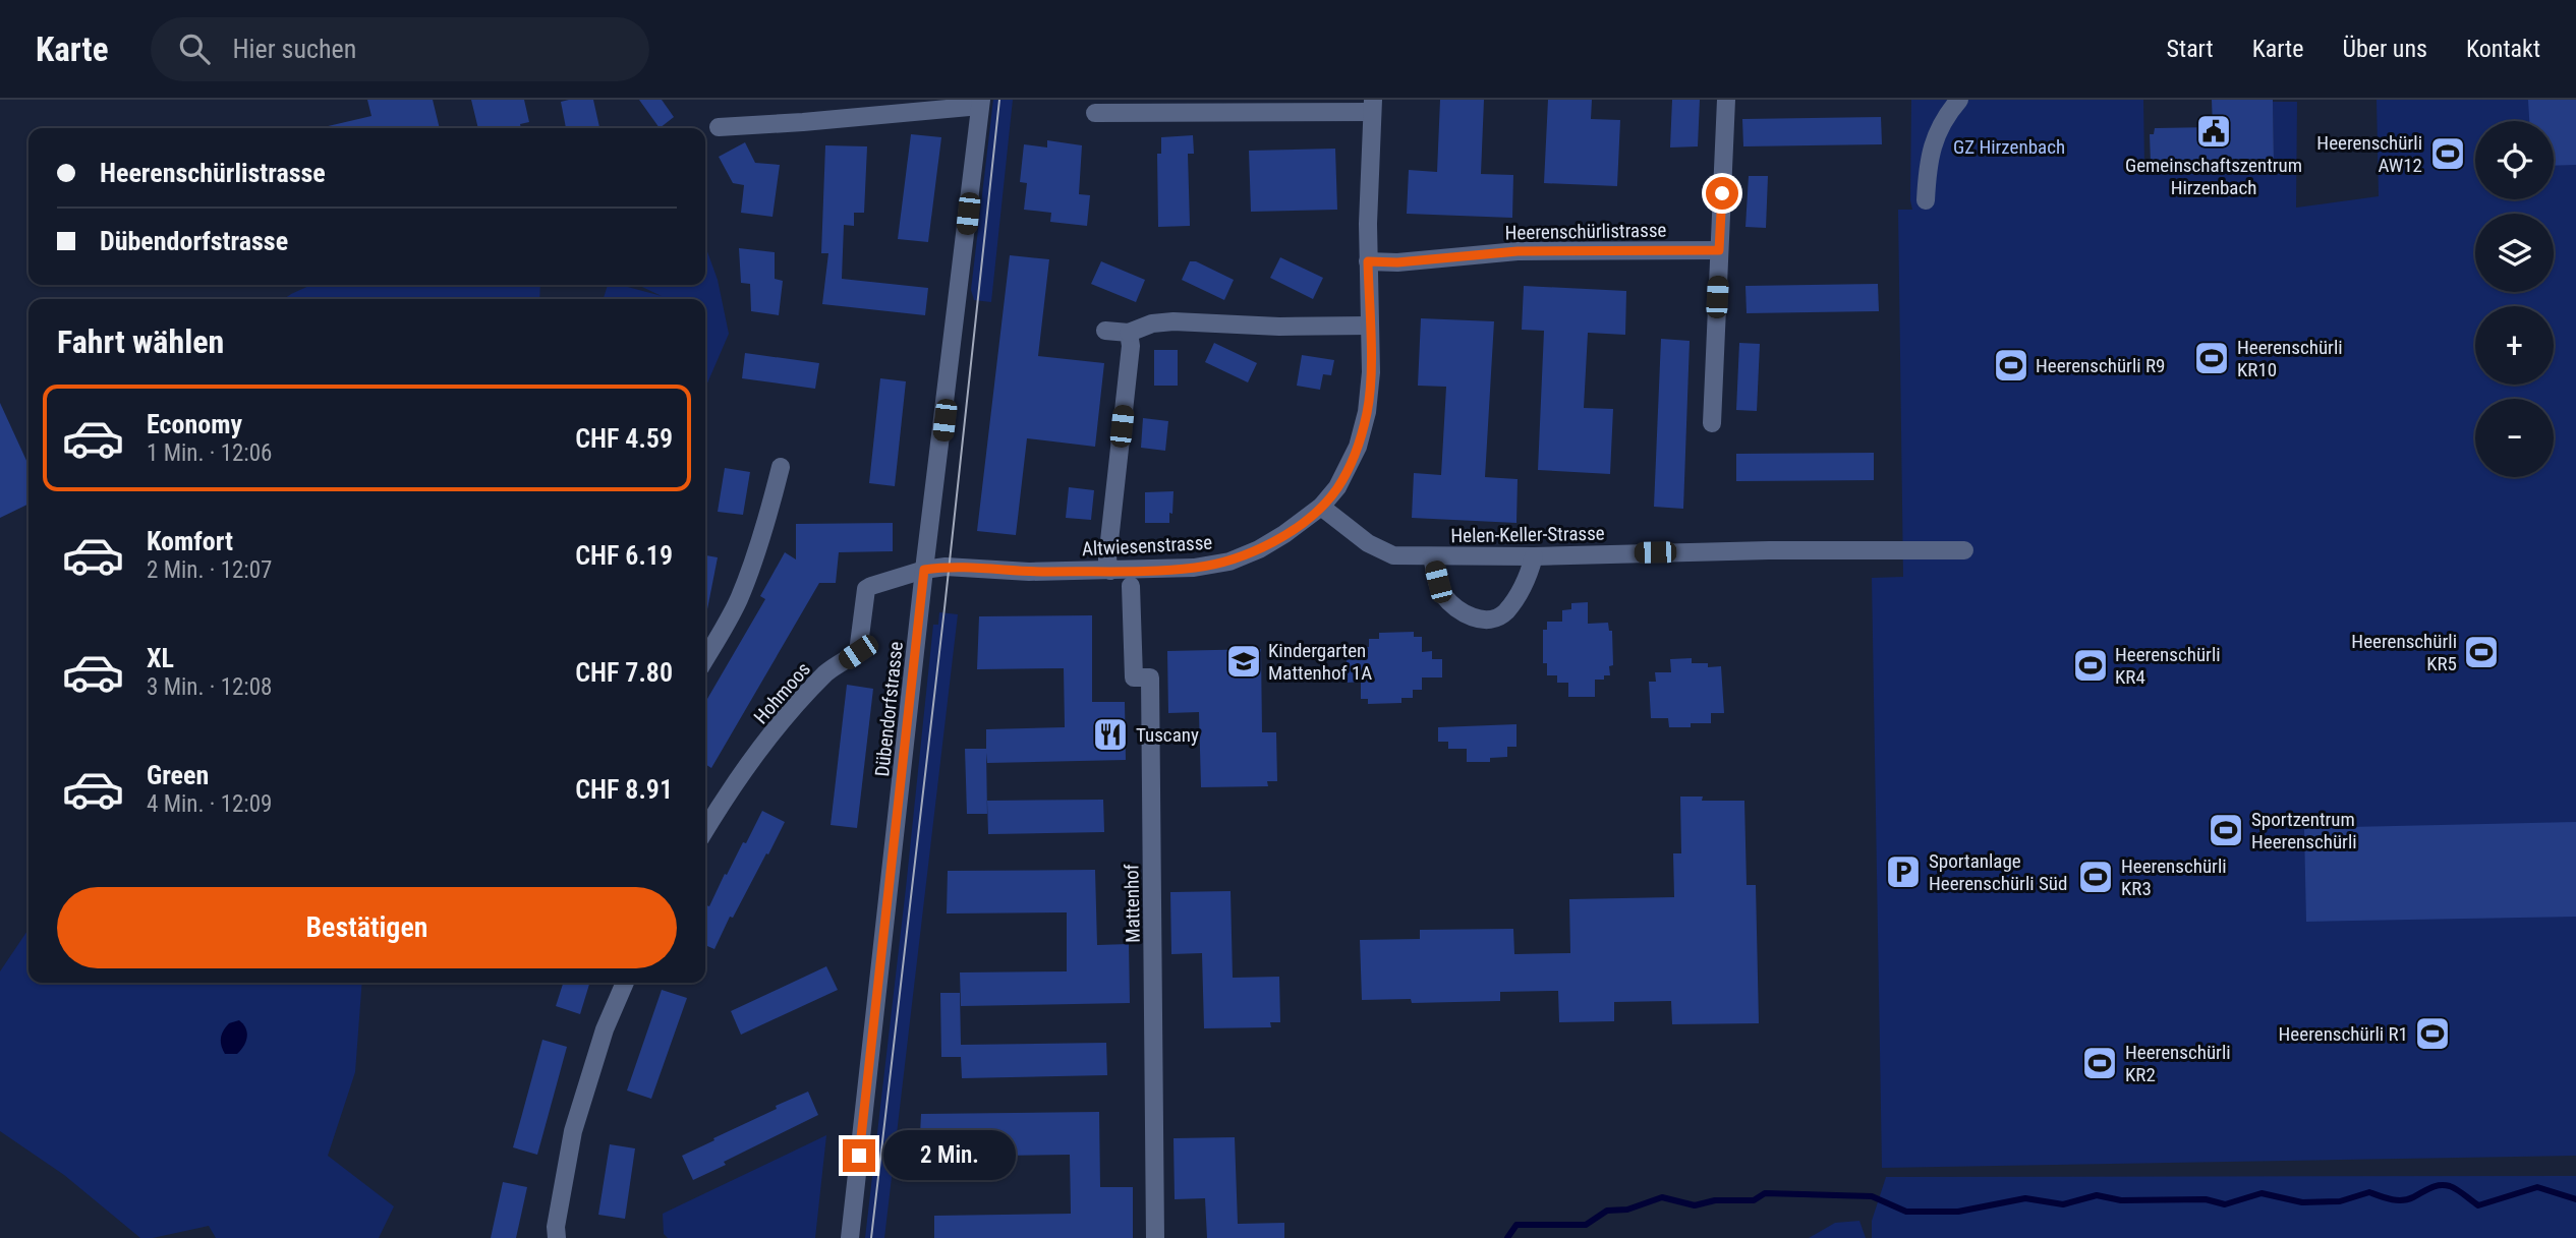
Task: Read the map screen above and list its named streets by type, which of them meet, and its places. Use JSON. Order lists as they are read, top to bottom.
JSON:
{
  "streets": {
    "street": [
      "Heerenschürlistrasse",
      "Helen-Keller-Strasse",
      "Altwiesenstrasse",
      "Hohmoos",
      "Dübendorfstrasse",
      "Mattenhof"
    ]
  },
  "crossings": [
    ["Heerenschürlistrasse", "Altwiesenstrasse"],
    ["Helen-Keller-Strasse", "Altwiesenstrasse"],
    ["Altwiesenstrasse", "Hohmoos"],
    ["Altwiesenstrasse", "Dübendorfstrasse"],
    ["Hohmoos", "Dübendorfstrasse"]
  ],
  "parks": ["GZ Hirzenbach"],
  "places": {
    "public building": ["Gemeinschaftszentrum Hirzenbach"],
    "sports": [
      "Heerenschürli AW12",
      "Heerenschürli KR10",
      "Heerenschürli R9",
      "Heerenschürli KR5",
      "Heerenschürli KR4",
      "Sportzentrum Heerenschürli",
      "Heerenschürli KR3",
      "Heerenschürli R1",
      "Heerenschürli KR2"
    ],
    "school or university": ["Kindergarten Mattenhof 1A"],
    "restaurant": ["Tuscany"],
    "parking": ["Sportanlage Heerenschürli Süd"]
  },
  "page": {
    "header": "Karte",
    "search": "Hier suchen",
    "nav": [
      "Start",
      "Karte",
      "Über uns",
      "Kontakt"
    ],
    "map_buttons": ["+", "−"],
    "banner": ["Heerenschürlistrasse", "Dübendorfstrasse"],
    "heading": "Fahrt wählen",
    "list": [
      {
        "name": "Economy",
        "note": "1 Min. · 12:06",
        "value": "CHF 4.59"
      },
      {
        "name": "Komfort",
        "note": "2 Min. · 12:07",
        "value": "CHF 6.19"
      },
      {
        "name": "XL",
        "note": "3 Min. · 12:08",
        "value": "CHF 7.80"
      },
      {
        "name": "Green",
        "note": "4 Min. · 12:09",
        "value": "CHF 8.91"
      }
    ],
    "buttons": "Bestätigen",
    "bubble": "2 Min."
  }
}
